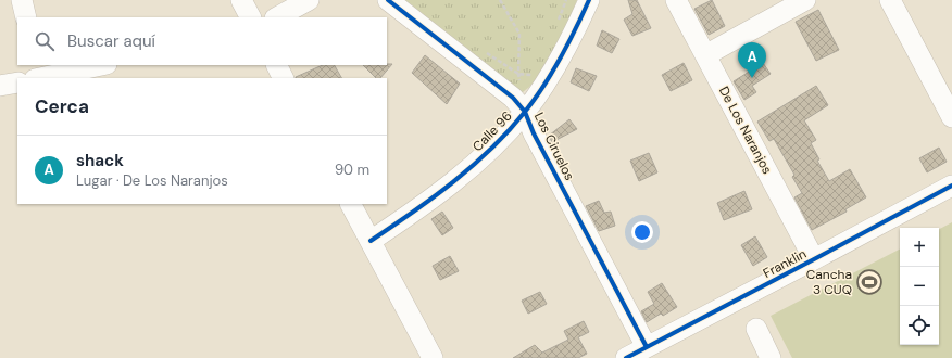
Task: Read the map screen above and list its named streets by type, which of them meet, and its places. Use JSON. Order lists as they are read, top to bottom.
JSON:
{
  "streets": {
    "street": [
      "De Los Naranjos",
      "Calle 96",
      "Los Ciruelos",
      "Franklin"
    ]
  },
  "crossings": [
    ["De Los Naranjos", "Franklin"],
    ["Calle 96", "Los Ciruelos"],
    ["Los Ciruelos", "Franklin"]
  ],
  "places": {
    "sports": ["Cancha 3 CUQ"]
  },
  "page": {
    "search": "Buscar aquí",
    "pins": "A",
    "heading": "Cerca",
    "list": [
      {
        "mark": "A",
        "name": "shack",
        "note": "Lugar · De Los Naranjos",
        "value": "90 m"
      }
    ],
    "map_buttons": ["+", "−"]
  }
}
